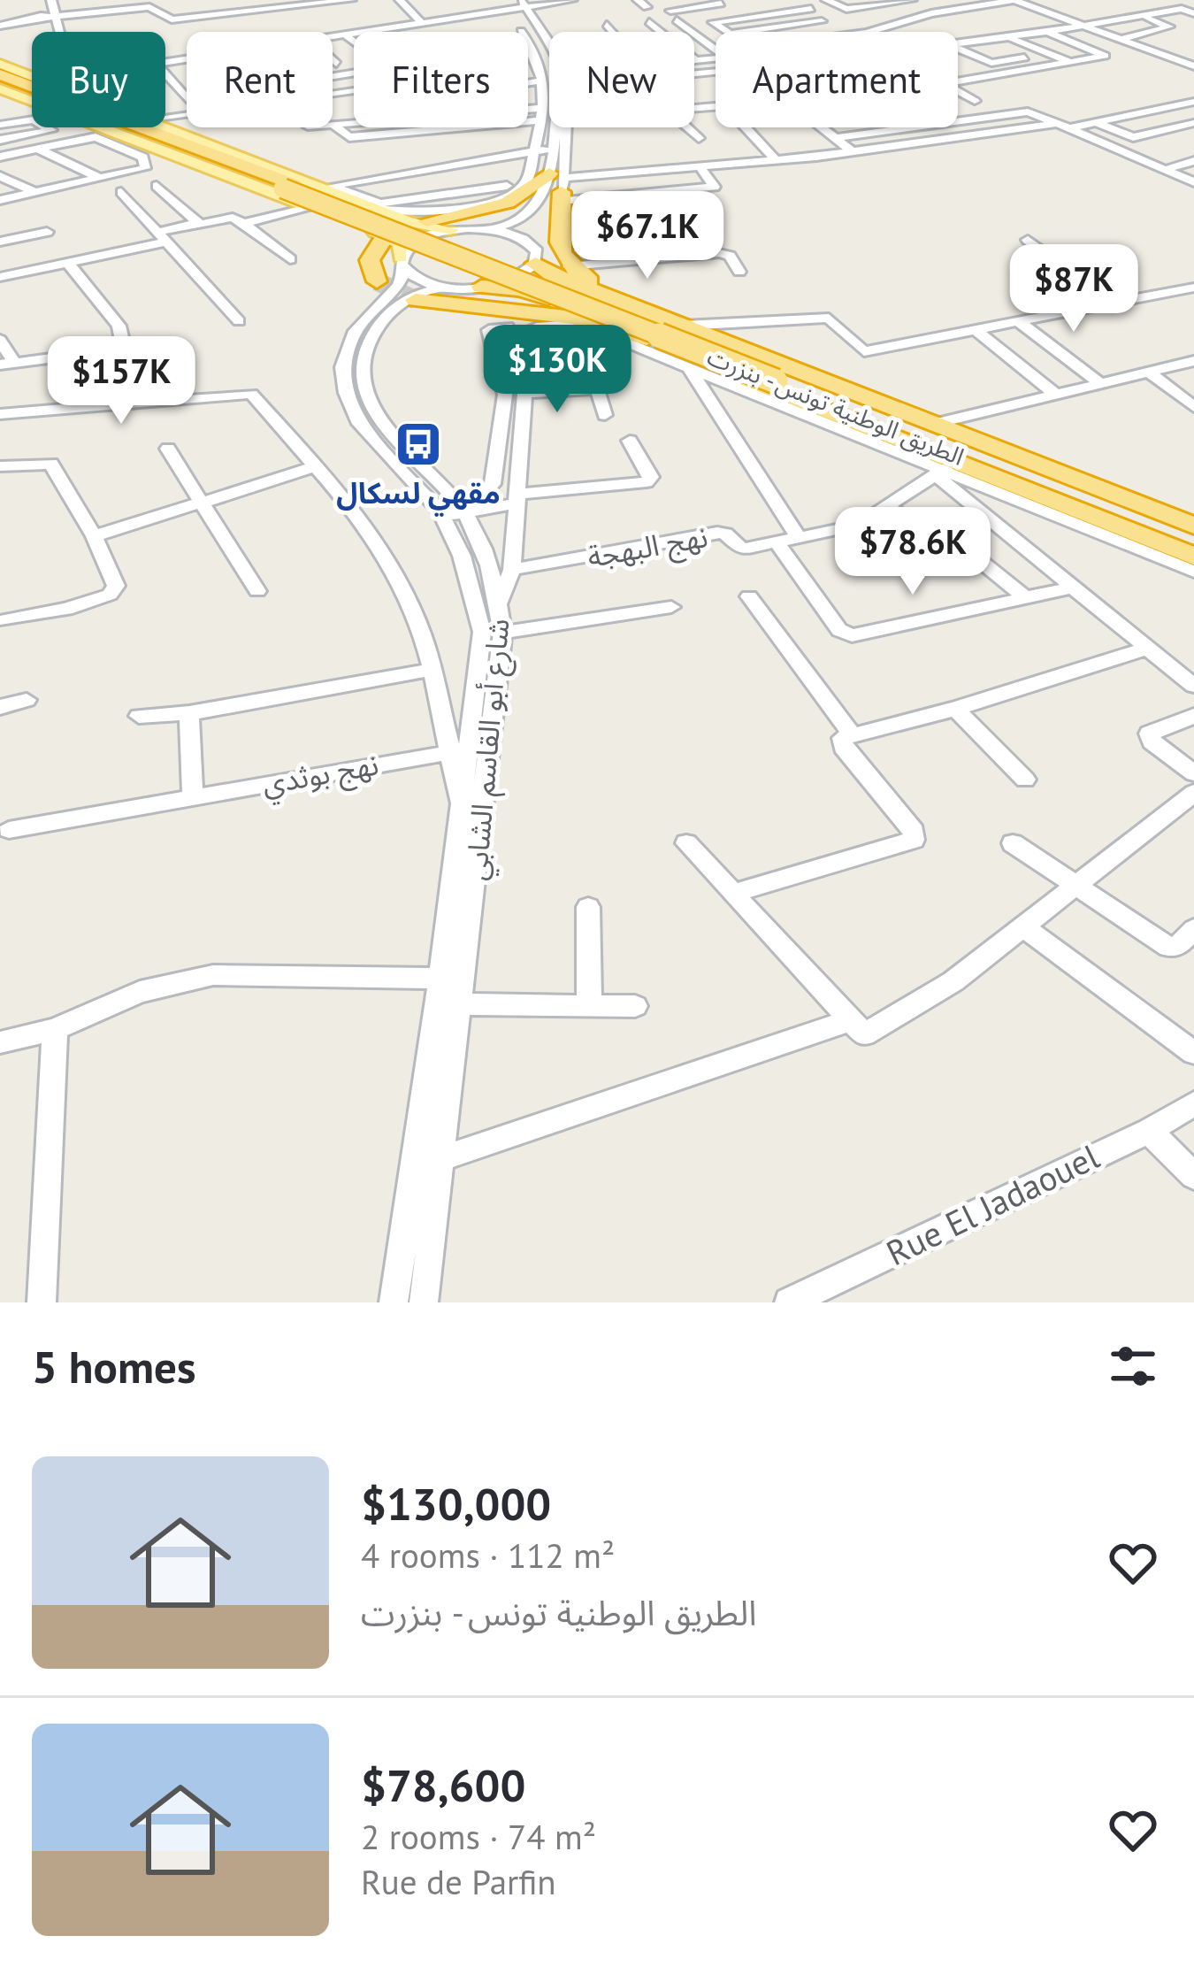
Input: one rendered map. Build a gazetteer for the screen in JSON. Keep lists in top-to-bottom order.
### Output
{
  "streets": {
    "highway": ["الطريق الوطنية تونس - بنزرت"],
    "street": [
      "نهج البهجة",
      "شارع أبو القاسم الشابي",
      "نهج بوثدي",
      "Rue El Jadaouel"
    ]
  },
  "crossings": [
    ["شارع أبو القاسم الشابي", "نهج بوثدي"]
  ],
  "places": {
    "bus stop": ["مقهي لسكال"]
  },
  "page": {
    "chip": [
      "Buy",
      "Rent",
      "Filters",
      "New",
      "Apartment"
    ],
    "price": [
      "$67.1K",
      "$87K",
      "$130K",
      "$157K",
      "$78.6K"
    ],
    "heading": "5 homes",
    "list": [
      {
        "name": "$130,000",
        "note": "4 rooms · 112 m² · الطريق الوطنية تونس - بنزرت"
      },
      {
        "name": "$78,600",
        "note": "2 rooms · 74 m² · Rue de Parfin"
      }
    ]
  }
}
